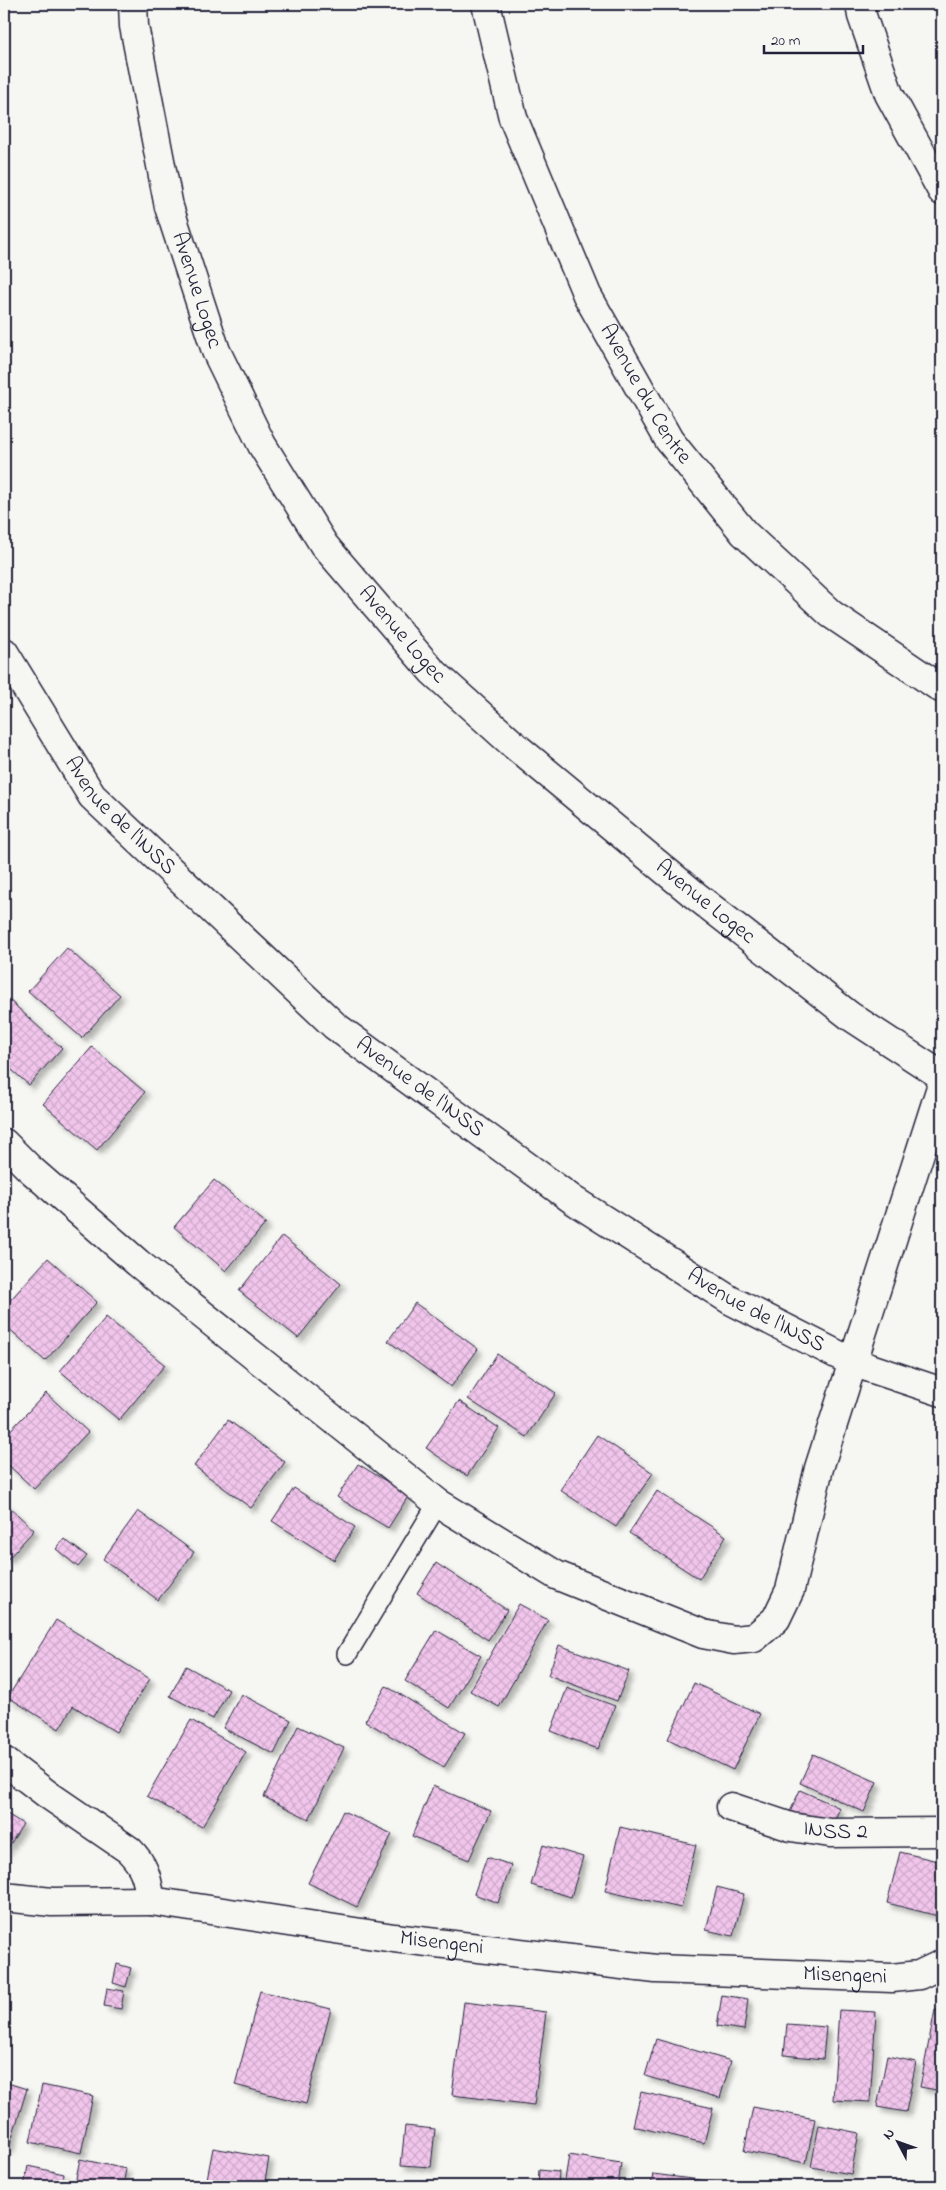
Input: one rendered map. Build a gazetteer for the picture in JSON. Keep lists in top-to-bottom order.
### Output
{
  "streets": {
    "street": [
      "Avenue Logec",
      "Avenue du Centre",
      "Avenue de l'INSS",
      "INSS 2",
      "Misengeni"
    ]
  },
  "scale_bar": "20 m",
  "north": "top left"
}
